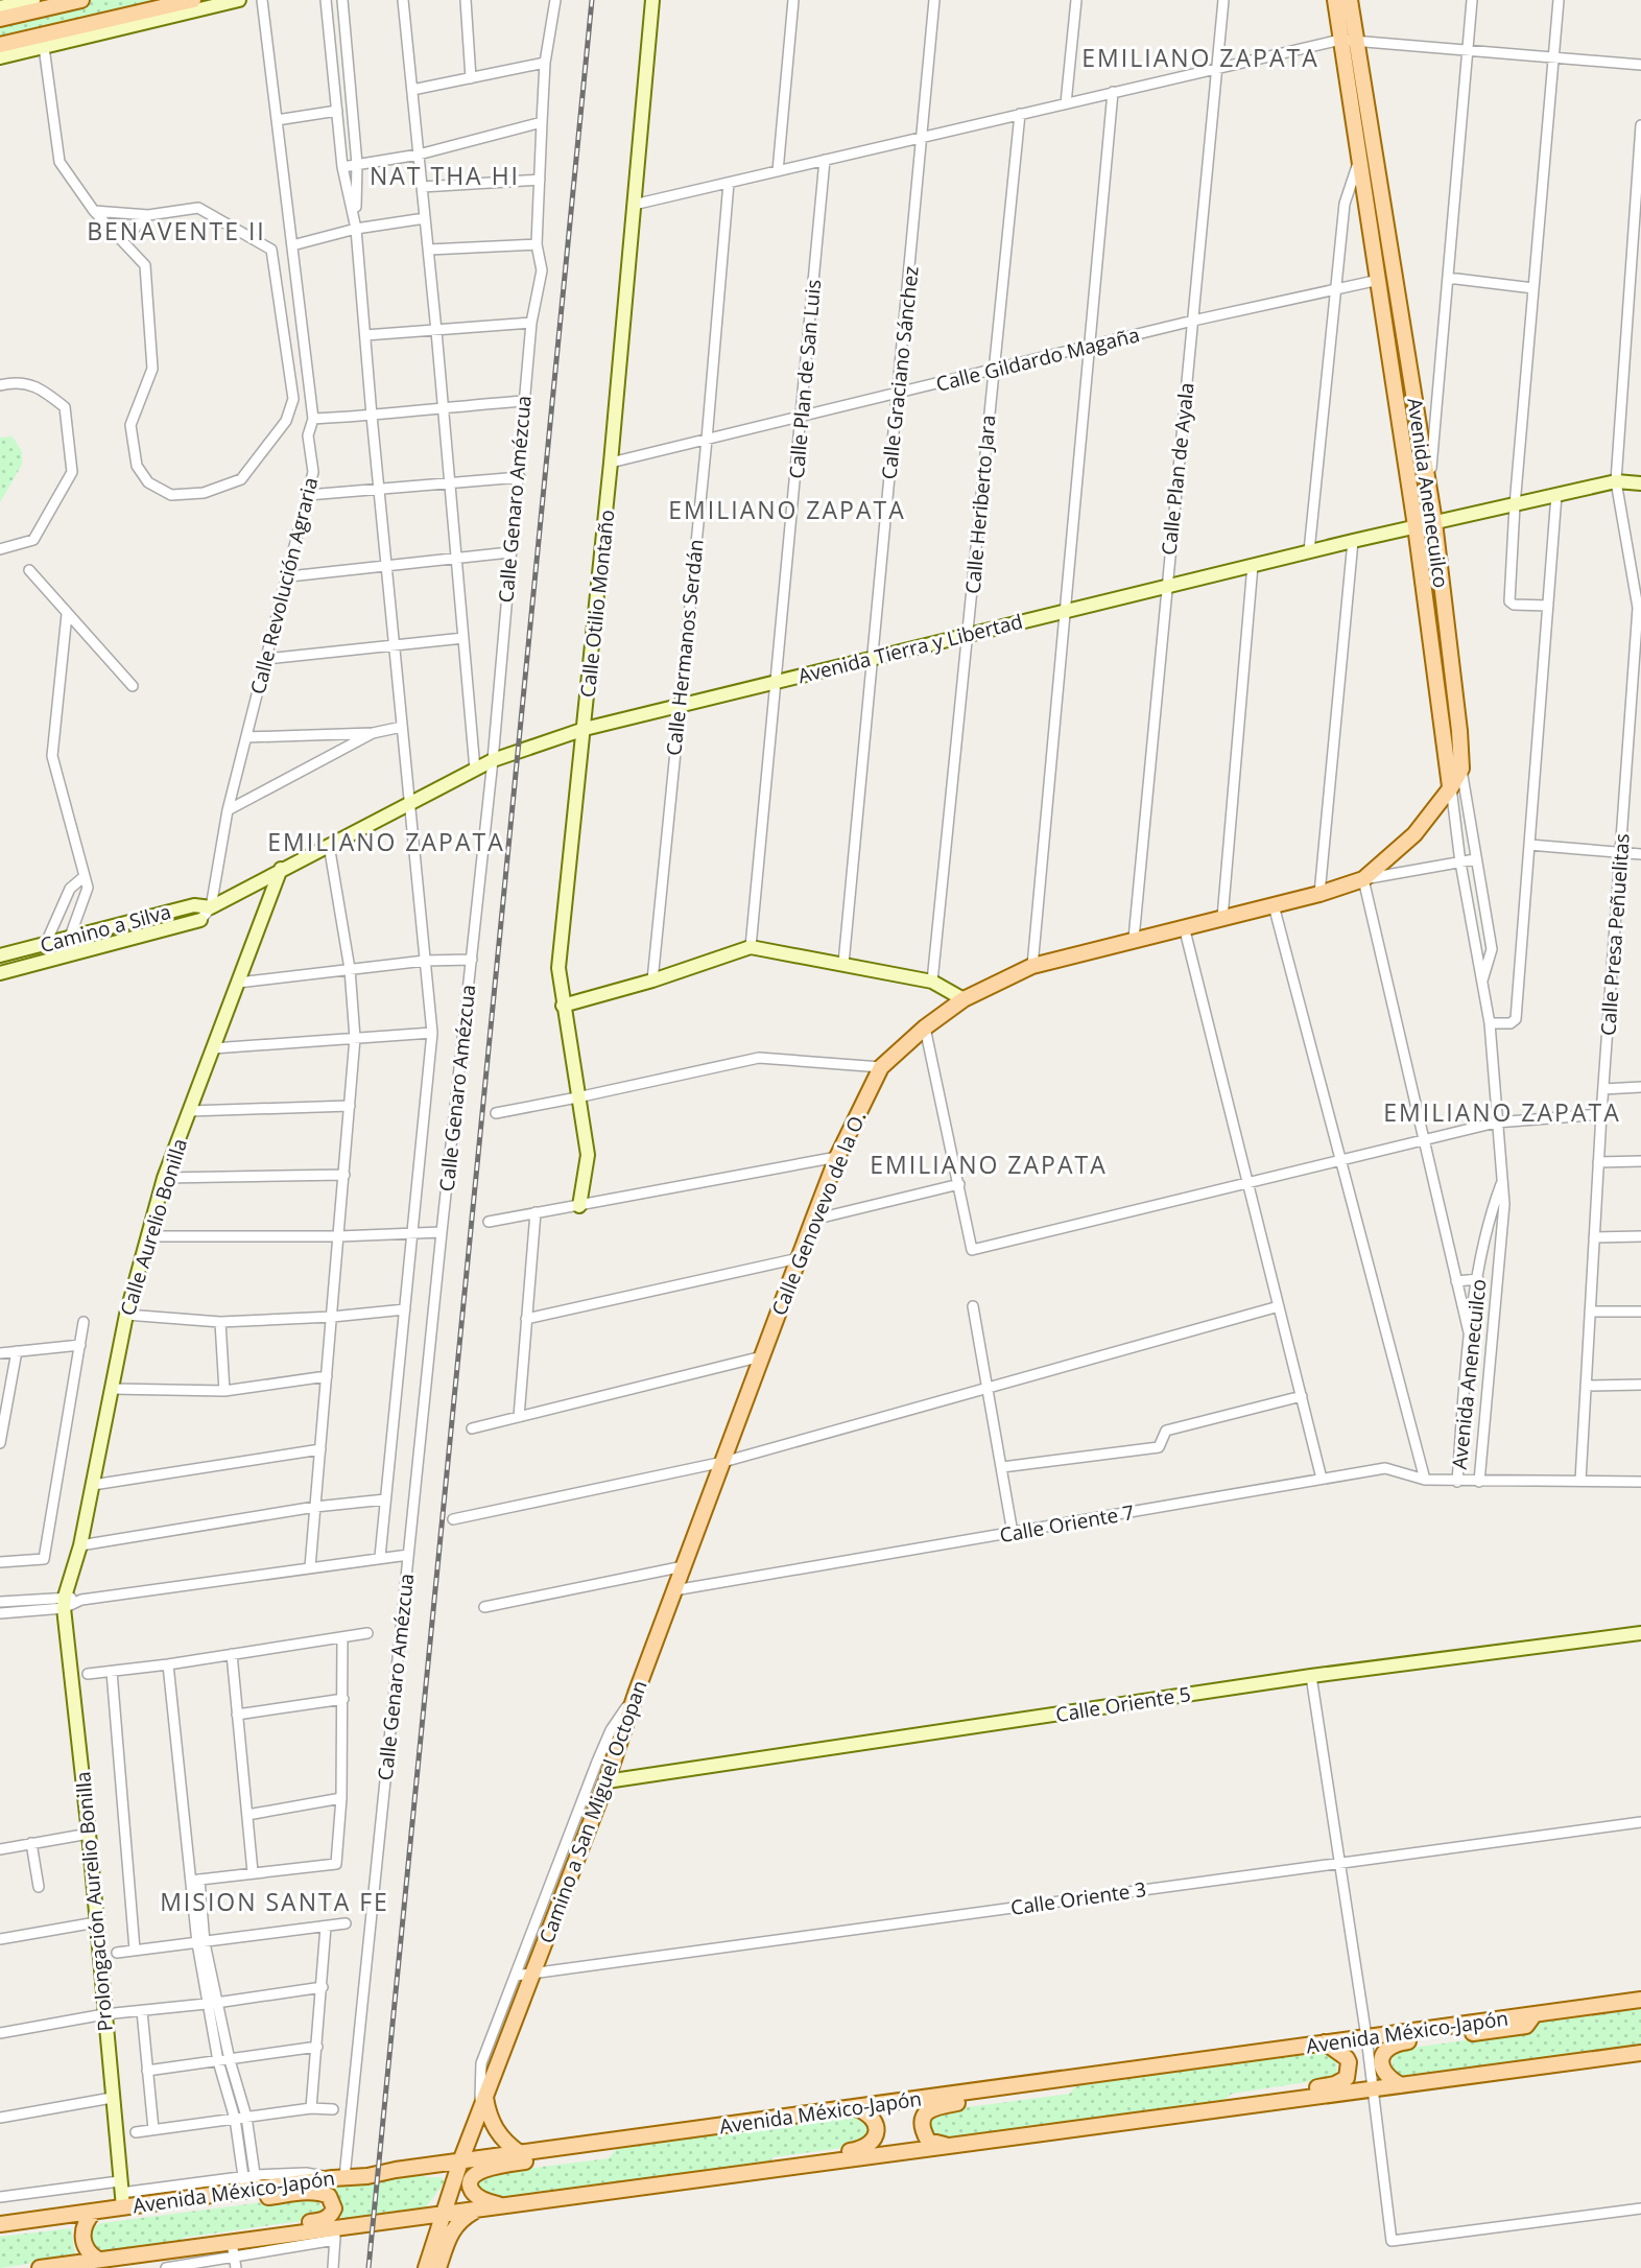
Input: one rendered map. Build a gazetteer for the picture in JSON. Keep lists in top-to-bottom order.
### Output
{
  "streets": {
    "main road": [
      "Avenida Anenecuilco",
      "Calle Genovevo de la O.",
      "Camino a San Miguel Octopan",
      "Avenida México-Japón"
    ],
    "street": [
      "Calle Gildardo Magaña",
      "Calle Graciano Sánchez",
      "Calle Plan de San Luis",
      "Calle Plan de Ayala",
      "Calle Genaro Amézcua",
      "Calle Heriberto Jara",
      "Calle Revolución Agraria",
      "Calle Otilio Montaño",
      "Calle Hermanos Serdán",
      "Avenida Tierra y Libertad",
      "Camino a Silva",
      "Calle Presa Peñuelitas",
      "Calle Aurelio Bonilla",
      "Calle Oriente 7",
      "Calle Oriente 5",
      "Calle Oriente 3",
      "Prolongación Aurelio Bonilla"
    ]
  },
  "crossings": [
    ["Calle Gildardo Magaña", "Calle Graciano Sánchez"],
    ["Calle Gildardo Magaña", "Calle Plan de San Luis"],
    ["Calle Gildardo Magaña", "Calle Plan de Ayala"],
    ["Calle Gildardo Magaña", "Avenida Anenecuilco"],
    ["Calle Gildardo Magaña", "Calle Heriberto Jara"],
    ["Calle Gildardo Magaña", "Calle Otilio Montaño"],
    ["Calle Gildardo Magaña", "Calle Hermanos Serdán"],
    ["Calle Graciano Sánchez", "Avenida Tierra y Libertad"],
    ["Calle Plan de San Luis", "Avenida Tierra y Libertad"],
    ["Calle Plan de Ayala", "Avenida Tierra y Libertad"],
    ["Calle Plan de Ayala", "Calle Genovevo de la O."],
    ["Avenida Anenecuilco", "Avenida Tierra y Libertad"],
    ["Avenida Anenecuilco", "Calle Genovevo de la O."],
    ["Avenida Anenecuilco", "Calle Oriente 7"],
    ["Calle Genaro Amézcua", "Avenida Tierra y Libertad"],
    ["Calle Genaro Amézcua", "Avenida México-Japón"],
    ["Calle Heriberto Jara", "Avenida Tierra y Libertad"],
    ["Calle Revolución Agraria", "Avenida Tierra y Libertad"],
    ["Calle Revolución Agraria", "Camino a Silva"],
    ["Calle Otilio Montaño", "Avenida Tierra y Libertad"],
    ["Calle Hermanos Serdán", "Avenida Tierra y Libertad"],
    ["Avenida Tierra y Libertad", "Camino a Silva"],
    ["Avenida Tierra y Libertad", "Calle Presa Peñuelitas"],
    ["Avenida Tierra y Libertad", "Calle Aurelio Bonilla"],
    ["Calle Presa Peñuelitas", "Calle Oriente 7"],
    ["Calle Genovevo de la O.", "Camino a San Miguel Octopan"],
    ["Calle Aurelio Bonilla", "Prolongación Aurelio Bonilla"],
    ["Calle Oriente 7", "Camino a San Miguel Octopan"],
    ["Calle Oriente 5", "Camino a San Miguel Octopan"],
    ["Camino a San Miguel Octopan", "Calle Oriente 3"],
    ["Camino a San Miguel Octopan", "Avenida México-Japón"],
    ["Prolongación Aurelio Bonilla", "Avenida México-Japón"]
  ],
  "districts": [
    "EMILIANO ZAPATA",
    "NAT THA HI",
    "BENAVENTE II",
    "EMILIANO ZAPATA",
    "EMILIANO ZAPATA",
    "EMILIANO ZAPATA",
    "EMILIANO ZAPATA",
    "MISION SANTA FE"
  ]
}
